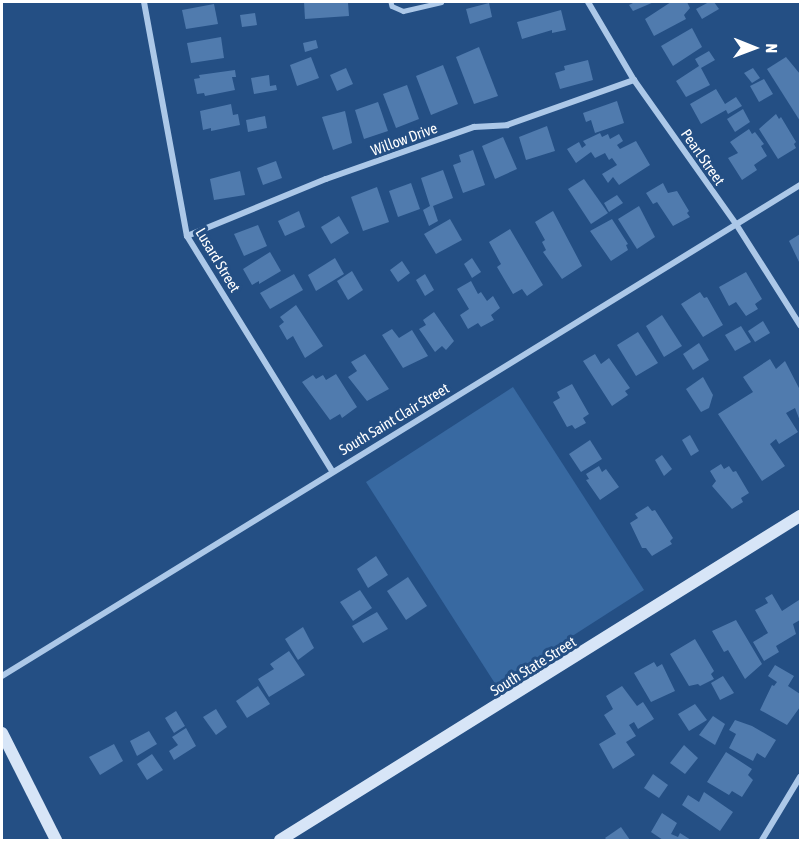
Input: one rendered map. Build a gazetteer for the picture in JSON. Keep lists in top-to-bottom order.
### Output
{
  "streets": {
    "main road": ["South State Street"],
    "street": [
      "Willow Drive",
      "Pearl Street",
      "Lusard Street",
      "South Saint Clair Street"
    ]
  },
  "crossings": [
    ["Willow Drive", "Pearl Street"],
    ["Willow Drive", "Lusard Street"],
    ["Pearl Street", "South Saint Clair Street"],
    ["Lusard Street", "South Saint Clair Street"]
  ],
  "north": "right"
}
